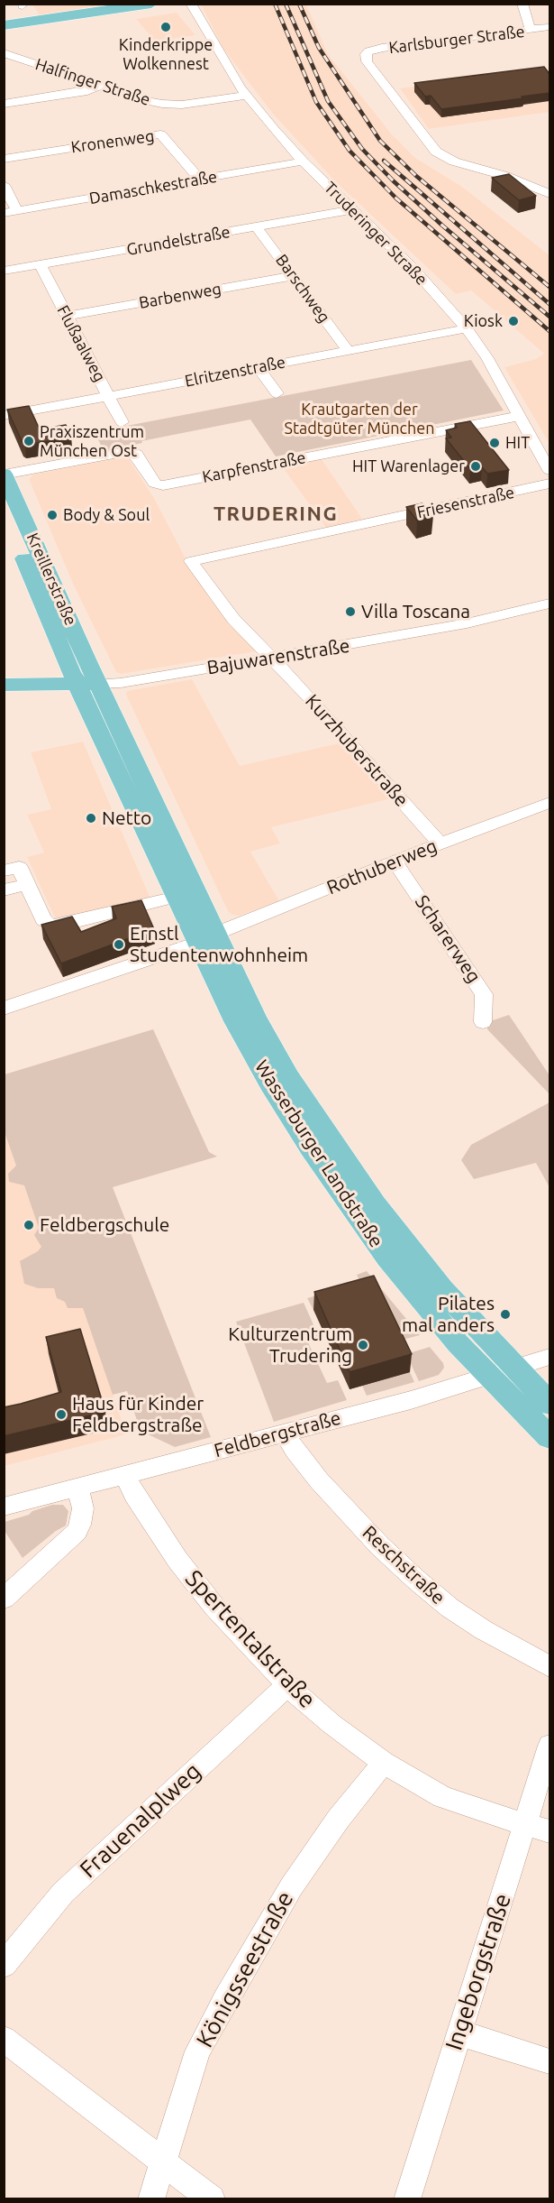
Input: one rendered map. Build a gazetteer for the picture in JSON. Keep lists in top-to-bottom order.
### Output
{
  "streets": {
    "main road": ["Kreillerstraße", "Bajuwarenstraße", "Wasserburger Landstraße"],
    "street": [
      "Karlsburger Straße",
      "Halfinger Straße",
      "Kronenweg",
      "Damaschkestraße",
      "Truderinger Straße",
      "Grundelstraße",
      "Barschweg",
      "Barbenweg",
      "Flußaalweg",
      "Elritzenstraße",
      "Karpfenstraße",
      "Friesenstraße",
      "Kurzhuberstraße",
      "Rothuberweg",
      "Scharerweg",
      "Feldbergstraße",
      "Reschstraße",
      "Spertentalstraße",
      "Frauenalplweg",
      "Königsseestraße",
      "Ingeborgstraße"
    ]
  },
  "crossings": [
    ["Halfinger Straße", "Truderinger Straße"],
    ["Kronenweg", "Damaschkestraße"],
    ["Damaschkestraße", "Truderinger Straße"],
    ["Truderinger Straße", "Grundelstraße"],
    ["Truderinger Straße", "Elritzenstraße"],
    ["Truderinger Straße", "Karpfenstraße"],
    ["Grundelstraße", "Barschweg"],
    ["Grundelstraße", "Flußaalweg"],
    ["Barschweg", "Barbenweg"],
    ["Barschweg", "Elritzenstraße"],
    ["Barbenweg", "Flußaalweg"],
    ["Flußaalweg", "Elritzenstraße"],
    ["Karpfenstraße", "Kreillerstraße"],
    ["Friesenstraße", "Kurzhuberstraße"],
    ["Kreillerstraße", "Bajuwarenstraße"],
    ["Kreillerstraße", "Wasserburger Landstraße"],
    ["Bajuwarenstraße", "Kurzhuberstraße"],
    ["Bajuwarenstraße", "Wasserburger Landstraße"],
    ["Kurzhuberstraße", "Rothuberweg"],
    ["Rothuberweg", "Scharerweg"],
    ["Rothuberweg", "Wasserburger Landstraße"],
    ["Wasserburger Landstraße", "Feldbergstraße"],
    ["Feldbergstraße", "Reschstraße"],
    ["Feldbergstraße", "Spertentalstraße"],
    ["Spertentalstraße", "Frauenalplweg"],
    ["Spertentalstraße", "Königsseestraße"],
    ["Spertentalstraße", "Ingeborgstraße"]
  ],
  "districts": ["TRUDERING"],
  "parks": ["Krautgarten der Stadtgüter München"],
  "places": [
    "Kinderkrippe Wolkennest",
    "Kiosk",
    "Praxiszentrum München Ost",
    "HIT",
    "HIT Warenlager",
    "Body & Soul",
    "Villa Toscana",
    "Netto",
    "Ernstl Studentenwohnheim",
    "Feldbergschule",
    "Pilates mal anders",
    "Kulturzentrum Trudering",
    "Haus für Kinder Feldbergstraße"
  ]
}
